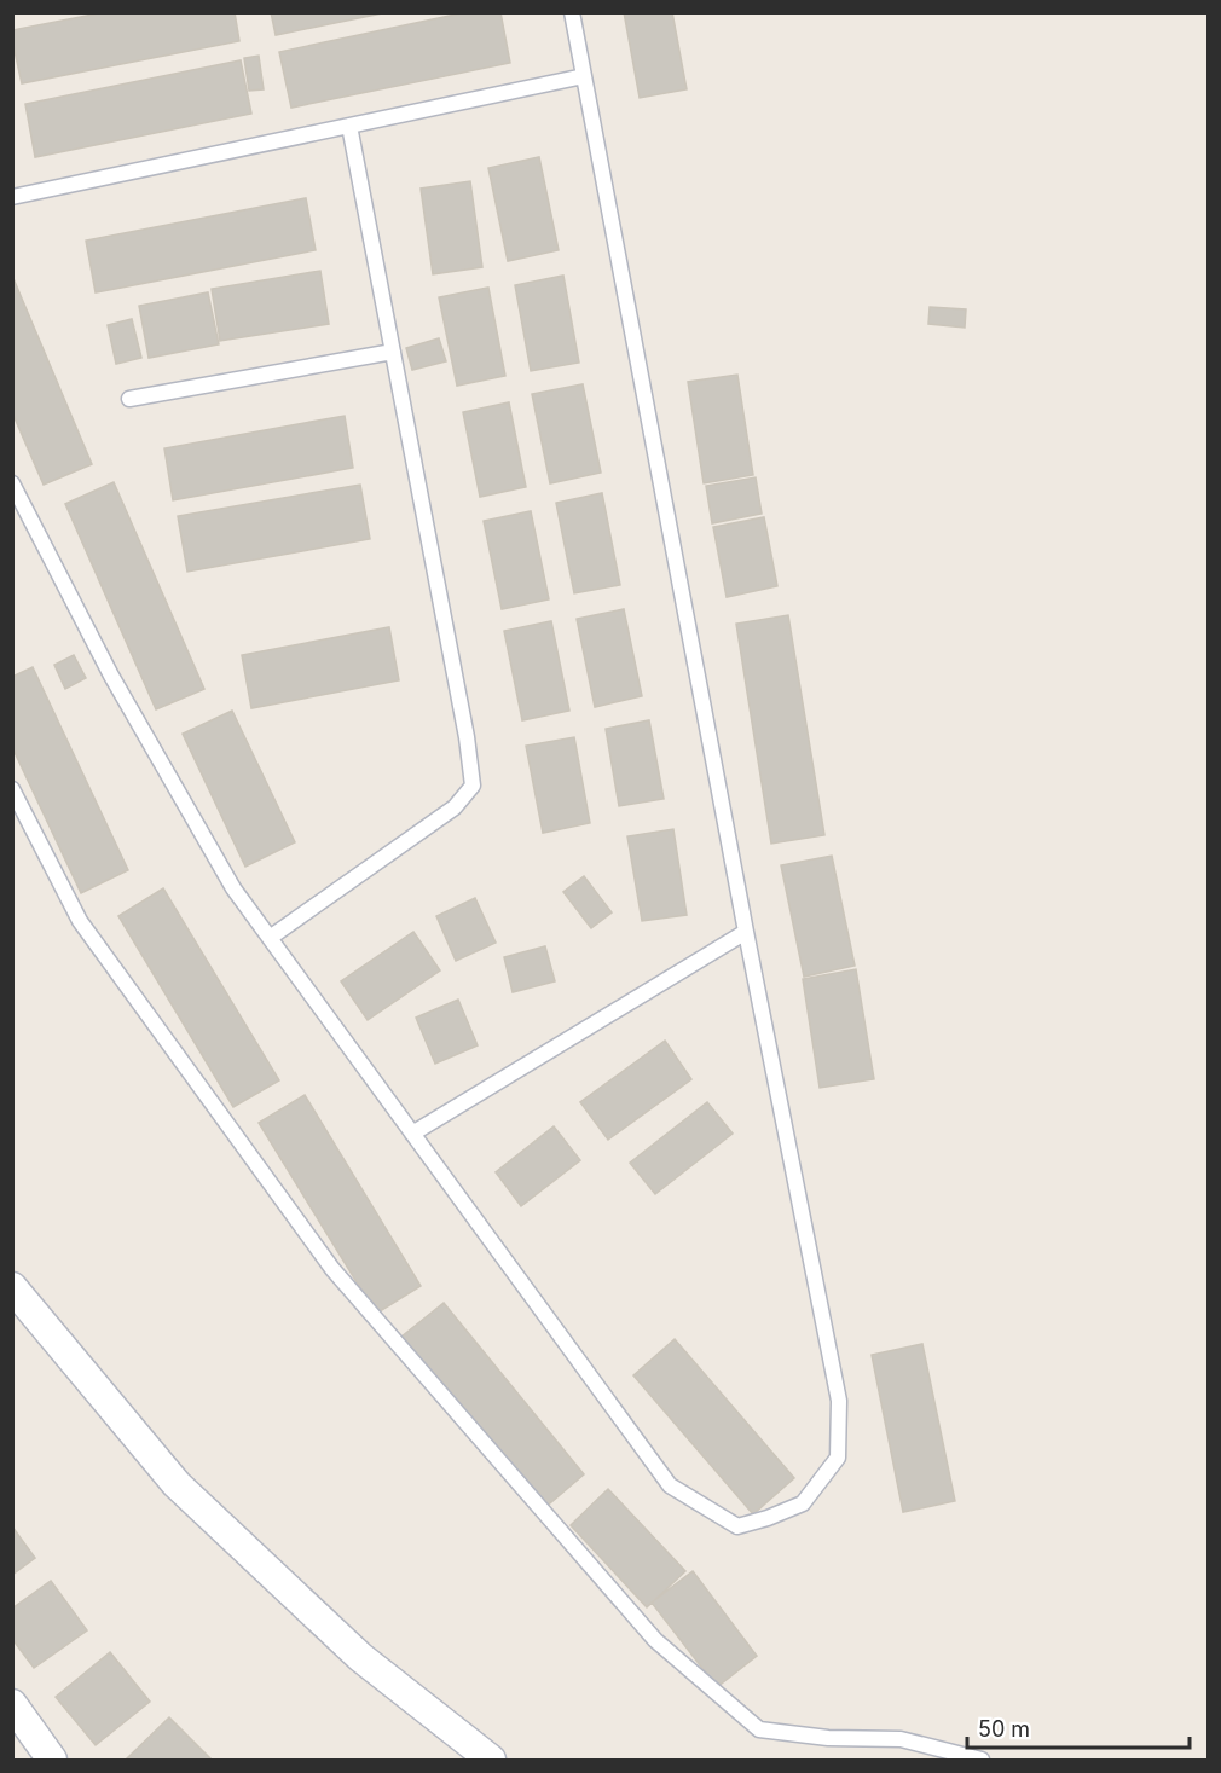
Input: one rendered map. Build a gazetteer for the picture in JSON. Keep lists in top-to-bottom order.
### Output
{
  "scale_bar": "50 m"
}
